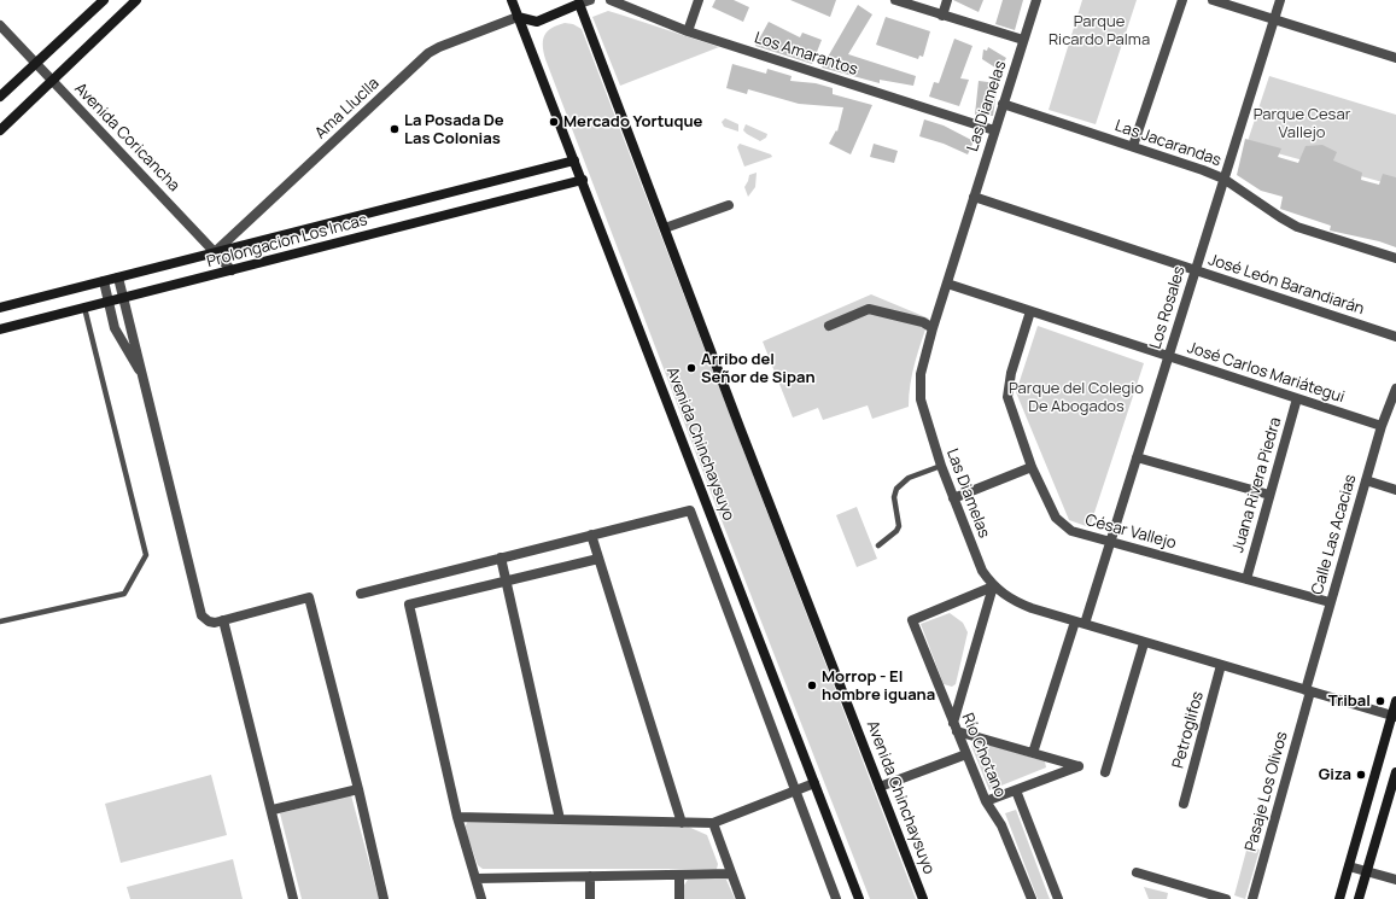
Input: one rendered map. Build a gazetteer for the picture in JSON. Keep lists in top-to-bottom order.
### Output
{
  "streets": {
    "street": [
      "Los Amarantos",
      "Las Diamelas",
      "Ama Lluclla",
      "Avenida Coricancha",
      "Las Jacarandas",
      "Prolongacion Los Incas",
      "José León Barandiarán",
      "Los Rosales",
      "José Carlos Mariátegui",
      "Avenida Chinchaysuyo",
      "Juana Rivera Piedra",
      "César Vallejo",
      "Calle Las Acacias",
      "Petroglifos",
      "Río Chotano",
      "Pasaje Los Olivos"
    ]
  },
  "crossings": [
    ["Los Amarantos", "Las Diamelas"],
    ["Las Diamelas", "Las Jacarandas"],
    ["Las Diamelas", "José León Barandiarán"],
    ["Las Diamelas", "Los Rosales"],
    ["Las Diamelas", "José Carlos Mariátegui"],
    ["Las Diamelas", "Calle Las Acacias"],
    ["Las Diamelas", "Petroglifos"],
    ["Las Diamelas", "Río Chotano"],
    ["Las Diamelas", "Pasaje Los Olivos"],
    ["Ama Lluclla", "Avenida Coricancha"],
    ["Ama Lluclla", "Prolongacion Los Incas"],
    ["Ama Lluclla", "Avenida Chinchaysuyo"],
    ["Avenida Coricancha", "Prolongacion Los Incas"],
    ["Las Jacarandas", "Los Rosales"],
    ["Prolongacion Los Incas", "Avenida Chinchaysuyo"],
    ["José León Barandiarán", "Los Rosales"],
    ["Los Rosales", "José Carlos Mariátegui"],
    ["Los Rosales", "César Vallejo"],
    ["José Carlos Mariátegui", "Juana Rivera Piedra"],
    ["José Carlos Mariátegui", "César Vallejo"],
    ["José Carlos Mariátegui", "Calle Las Acacias"],
    ["Juana Rivera Piedra", "César Vallejo"],
    ["César Vallejo", "Calle Las Acacias"],
    ["Calle Las Acacias", "Pasaje Los Olivos"]
  ],
  "parks": ["Parque Ricardo Palma", "Parque Cesar Vallejo", "Parque del Colegio De Abogados"],
  "places": [
    "Mercado Yortuque",
    "La Posada De Las Colonias",
    "Arribo del Señor de Sipan",
    "Morrop - El hombre iguana",
    "Tribal",
    "Giza"
  ]
}
